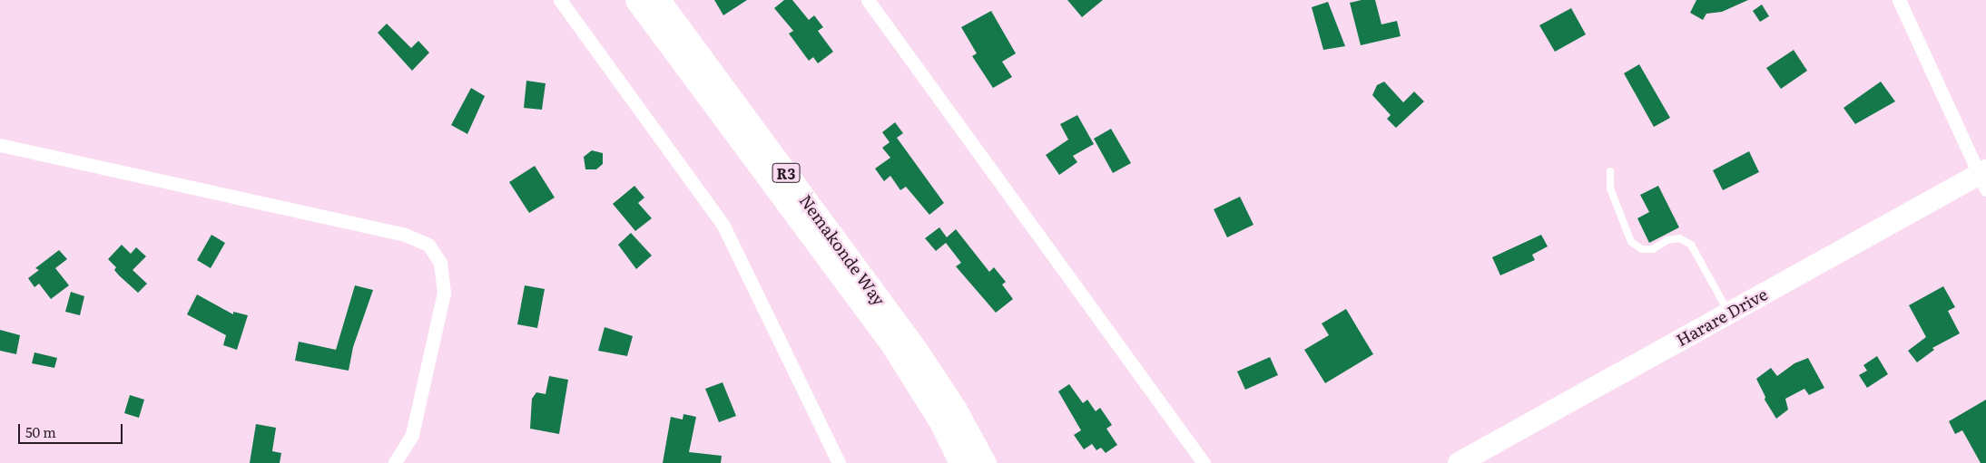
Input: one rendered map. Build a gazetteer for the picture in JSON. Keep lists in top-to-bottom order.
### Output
{
  "streets": {
    "highway": ["R3", "Nemakonde Way"],
    "main road": ["Harare Drive"]
  },
  "scale_bar": "50 m"
}
